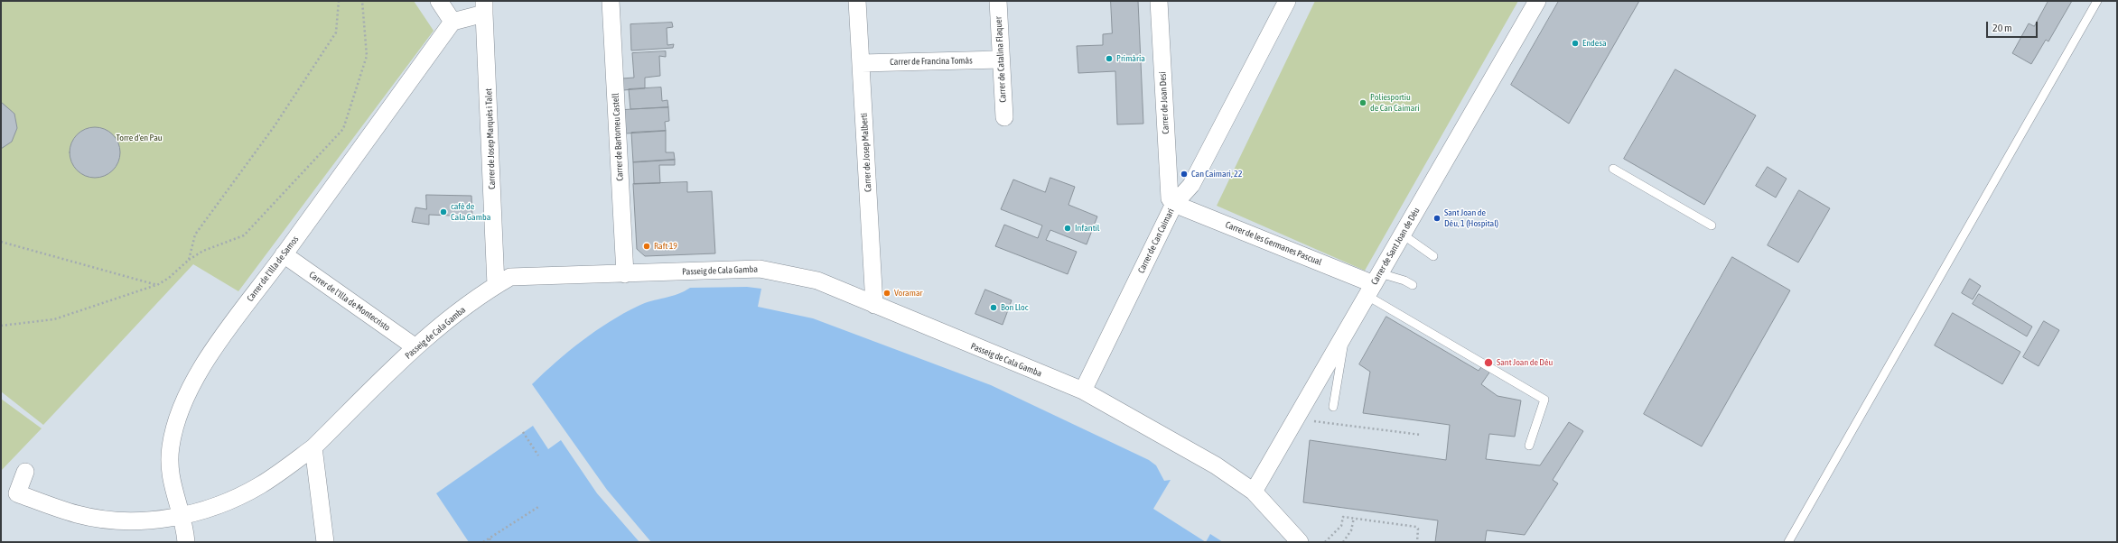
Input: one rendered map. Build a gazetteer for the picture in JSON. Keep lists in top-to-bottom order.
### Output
{
  "streets": {
    "street": [
      "Carrer de Catalina Flaquer",
      "Carrer de Francina Tomàs",
      "Carrer de Joan Desí",
      "Carrer de Bartomeu Castell",
      "Carrer de Josep Marquès i Talet",
      "Carrer de Josep Malberti",
      "Carrer de Can Caimari",
      "Carrer de les Germanes Pascual",
      "Carrer de Sant Joan de Déu",
      "Carrer de l'Illa de Samos",
      "Passeig de Cala Gamba",
      "Carrer de l'Illa de Montecristo"
    ]
  },
  "crossings": [
    ["Carrer de Catalina Flaquer", "Carrer de Francina Tomàs"],
    ["Carrer de Francina Tomàs", "Carrer de Josep Malberti"],
    ["Carrer de Joan Desí", "Carrer de Can Caimari"],
    ["Carrer de Joan Desí", "Carrer de les Germanes Pascual"],
    ["Carrer de Bartomeu Castell", "Passeig de Cala Gamba"],
    ["Carrer de Josep Marquès i Talet", "Passeig de Cala Gamba"],
    ["Carrer de Josep Malberti", "Passeig de Cala Gamba"],
    ["Carrer de Can Caimari", "Carrer de les Germanes Pascual"],
    ["Carrer de Can Caimari", "Passeig de Cala Gamba"],
    ["Carrer de les Germanes Pascual", "Carrer de Sant Joan de Déu"],
    ["Carrer de Sant Joan de Déu", "Passeig de Cala Gamba"],
    ["Carrer de l'Illa de Samos", "Passeig de Cala Gamba"],
    ["Carrer de l'Illa de Samos", "Carrer de l'Illa de Montecristo"],
    ["Passeig de Cala Gamba", "Carrer de l'Illa de Montecristo"]
  ],
  "parks": ["Torre d'en Pau"],
  "places": [
    "Endesa",
    "Primària",
    "Poliesportiu de Can Caimari",
    "Can Caimari, 22",
    "cafè de Cala Gamba",
    "Sant Joan de Déu, 1 (Hospital)",
    "Infantil",
    "Raft 19",
    "Voramar",
    "Bon Lloc",
    "Sant Joan de Déu"
  ],
  "scale_bar": "20 m"
}
